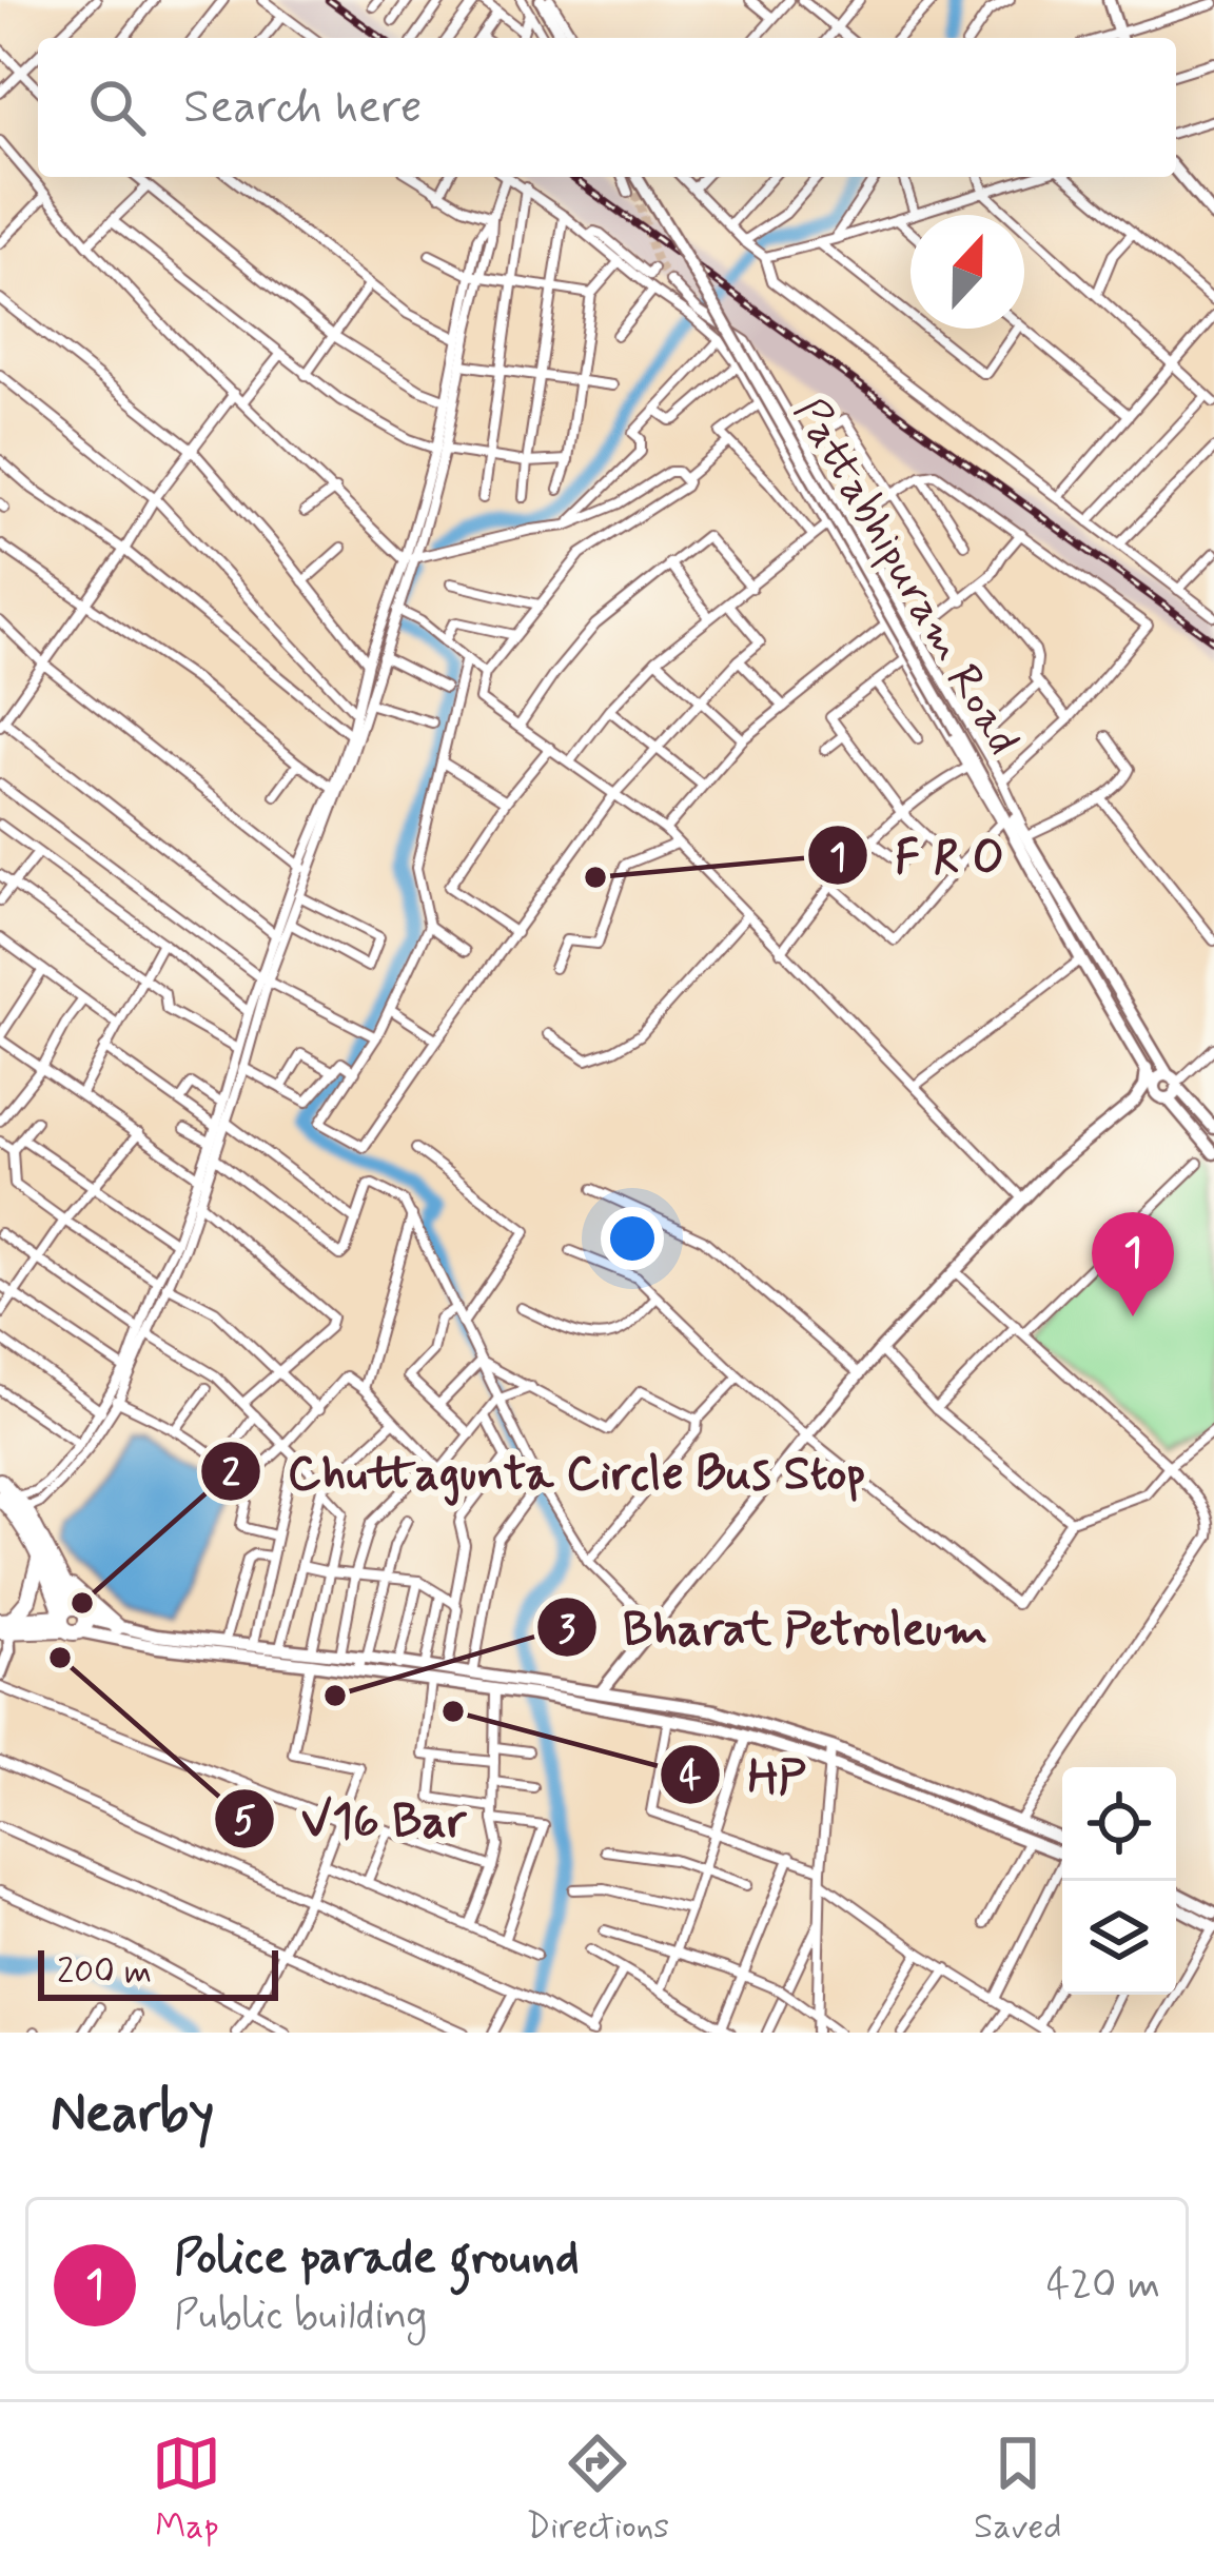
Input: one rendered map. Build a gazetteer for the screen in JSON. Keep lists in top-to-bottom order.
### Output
{
  "streets": {
    "street": ["Pattabhipuram Road"]
  },
  "places": [
    "F R O",
    "Chuttagunta Circle Bus Stop",
    "V16 Bar",
    "Bharat Petroleum",
    "HP"
  ],
  "scale_bar": "200 m",
  "north": "top",
  "page": {
    "search": "Search here",
    "pins": "1",
    "scale": "200 m",
    "heading": "Nearby",
    "list": [
      {
        "mark": "1",
        "name": "Police parade ground",
        "note": "Public building",
        "value": "420 m"
      }
    ],
    "nav": ["Map", "Directions", "Saved"]
  }
}
